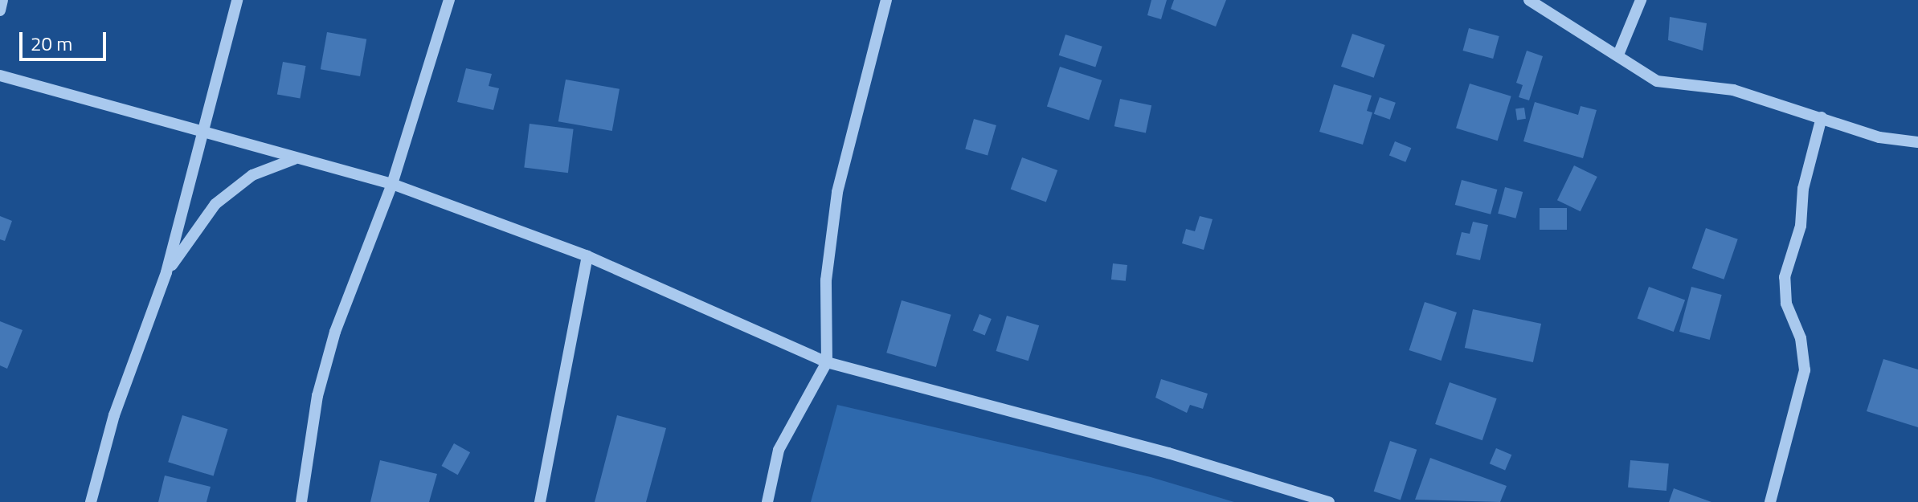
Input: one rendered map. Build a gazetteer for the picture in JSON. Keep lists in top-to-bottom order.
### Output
{
  "scale_bar": "20 m"
}
